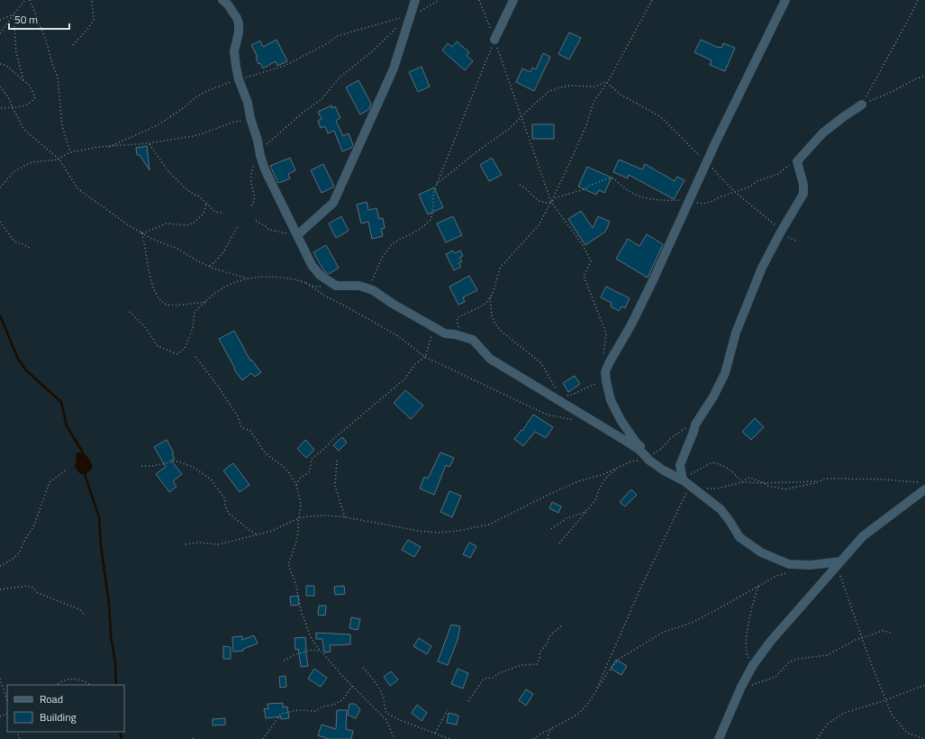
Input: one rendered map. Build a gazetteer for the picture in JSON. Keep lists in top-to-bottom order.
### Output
{
  "legend": ["Road", "Building"],
  "scale_bar": "50 m"
}
